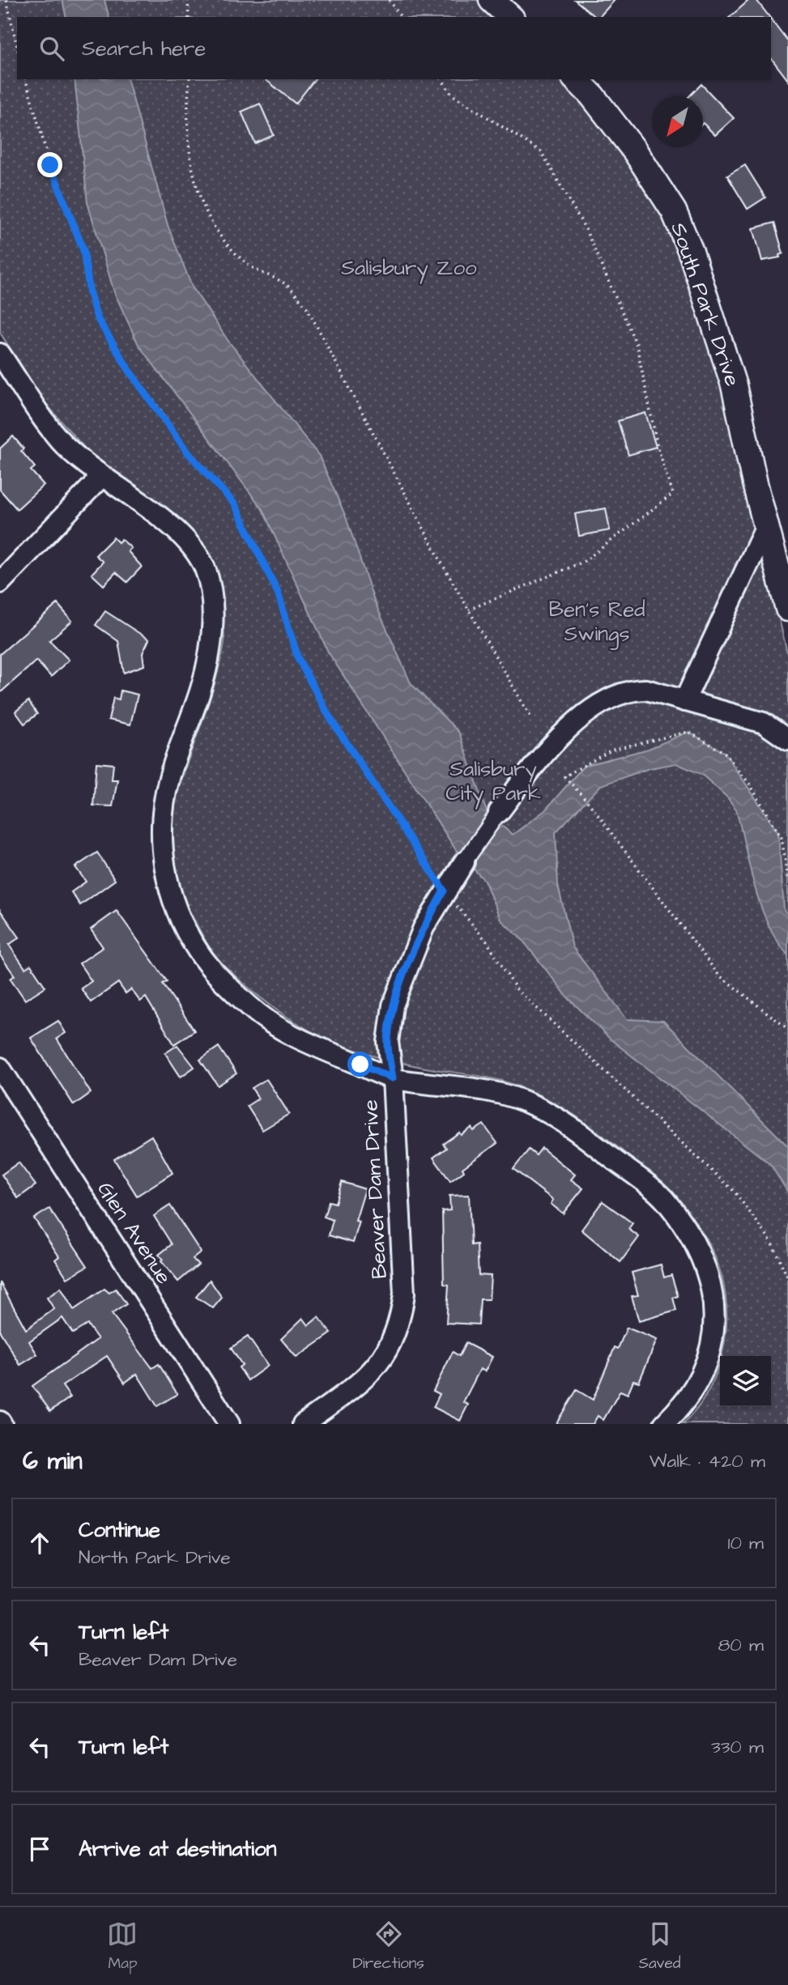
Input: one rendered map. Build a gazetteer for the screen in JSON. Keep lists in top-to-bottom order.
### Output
{
  "streets": {
    "street": ["South Park Drive", "Beaver Dam Drive", "Glen Avenue"]
  },
  "parks": ["Salisbury Zoo", "Ben's Red Swings", "Salisbury City Park"],
  "north": "bottom left",
  "page": {
    "search": "Search here",
    "heading": ["6 min", "Walk · 420 m"],
    "list": [
      ["Continue", "North Park Drive", "10 m"],
      ["Turn left", "Beaver Dam Drive", "80 m"],
      ["Turn left", "330 m"],
      "Arrive at destination"
    ],
    "nav": ["Map", "Directions", "Saved"]
  }
}
